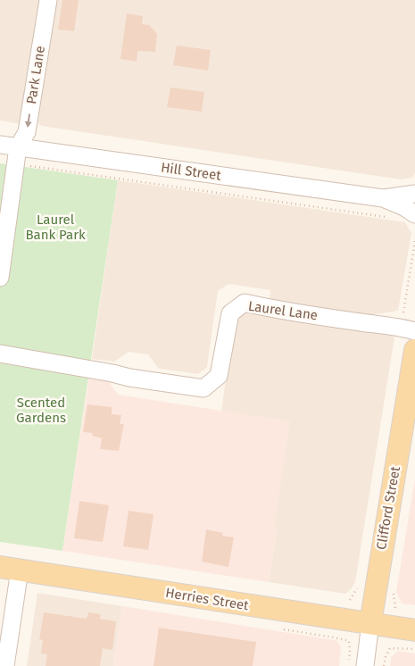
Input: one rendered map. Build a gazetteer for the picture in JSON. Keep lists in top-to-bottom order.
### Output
{
  "streets": {
    "main road": ["Clifford Street", "Herries Street"],
    "street": ["Park Lane", "Hill Street", "Laurel Lane"]
  },
  "crossings": [
    ["Park Lane", "Hill Street"],
    ["Clifford Street", "Herries Street"]
  ],
  "one_way": ["Park Lane"],
  "parks": ["Laurel Bank Park", "Scented Gardens"]
}
